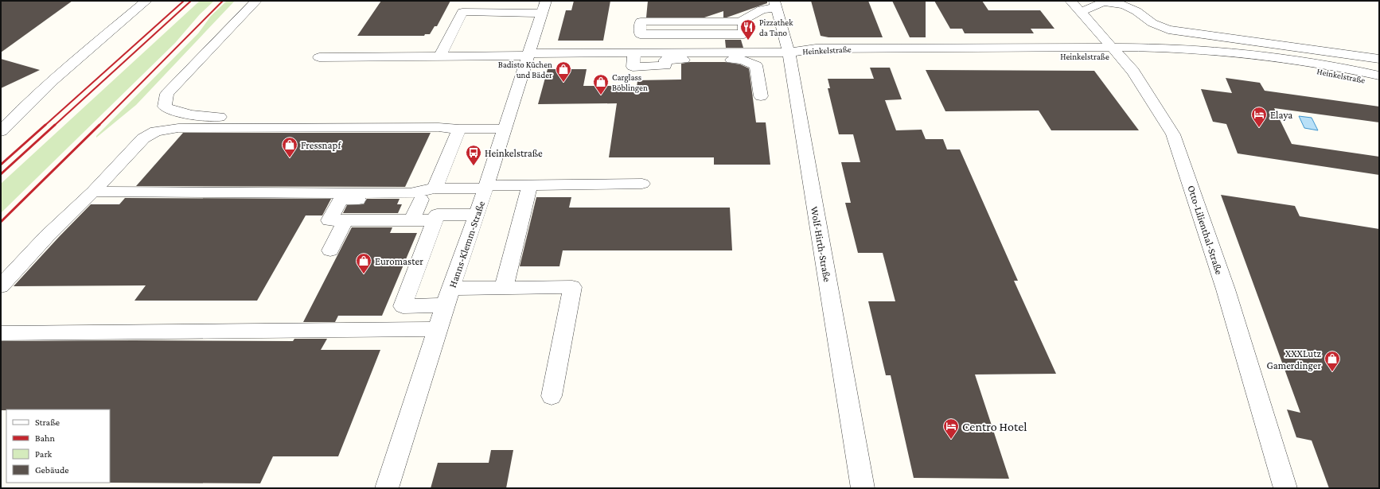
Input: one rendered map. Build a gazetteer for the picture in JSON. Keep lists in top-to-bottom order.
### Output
{
  "streets": {
    "street": [
      "Heinkelstraße",
      "Otto-Lilienthal-Straße",
      "Hanns-Klemm-Straße",
      "Wolf-Hirth-Straße"
    ]
  },
  "crossings": [
    ["Heinkelstraße", "Otto-Lilienthal-Straße"],
    ["Heinkelstraße", "Hanns-Klemm-Straße"],
    ["Heinkelstraße", "Wolf-Hirth-Straße"]
  ],
  "places": {
    "restaurant": ["Pizzathek da Tano"],
    "shop": [
      "Badisto Küchen und Bäder",
      "Carglass Böblingen",
      "Fressnapf",
      "Euromaster",
      "XXXLutz Gamerdinger"
    ],
    "hotel": ["Elaya", "Centro Hotel"],
    "bus stop": ["Heinkelstraße"]
  },
  "legend": [
    "Straße",
    "Bahn",
    "Park",
    "Gebäude"
  ]
}
